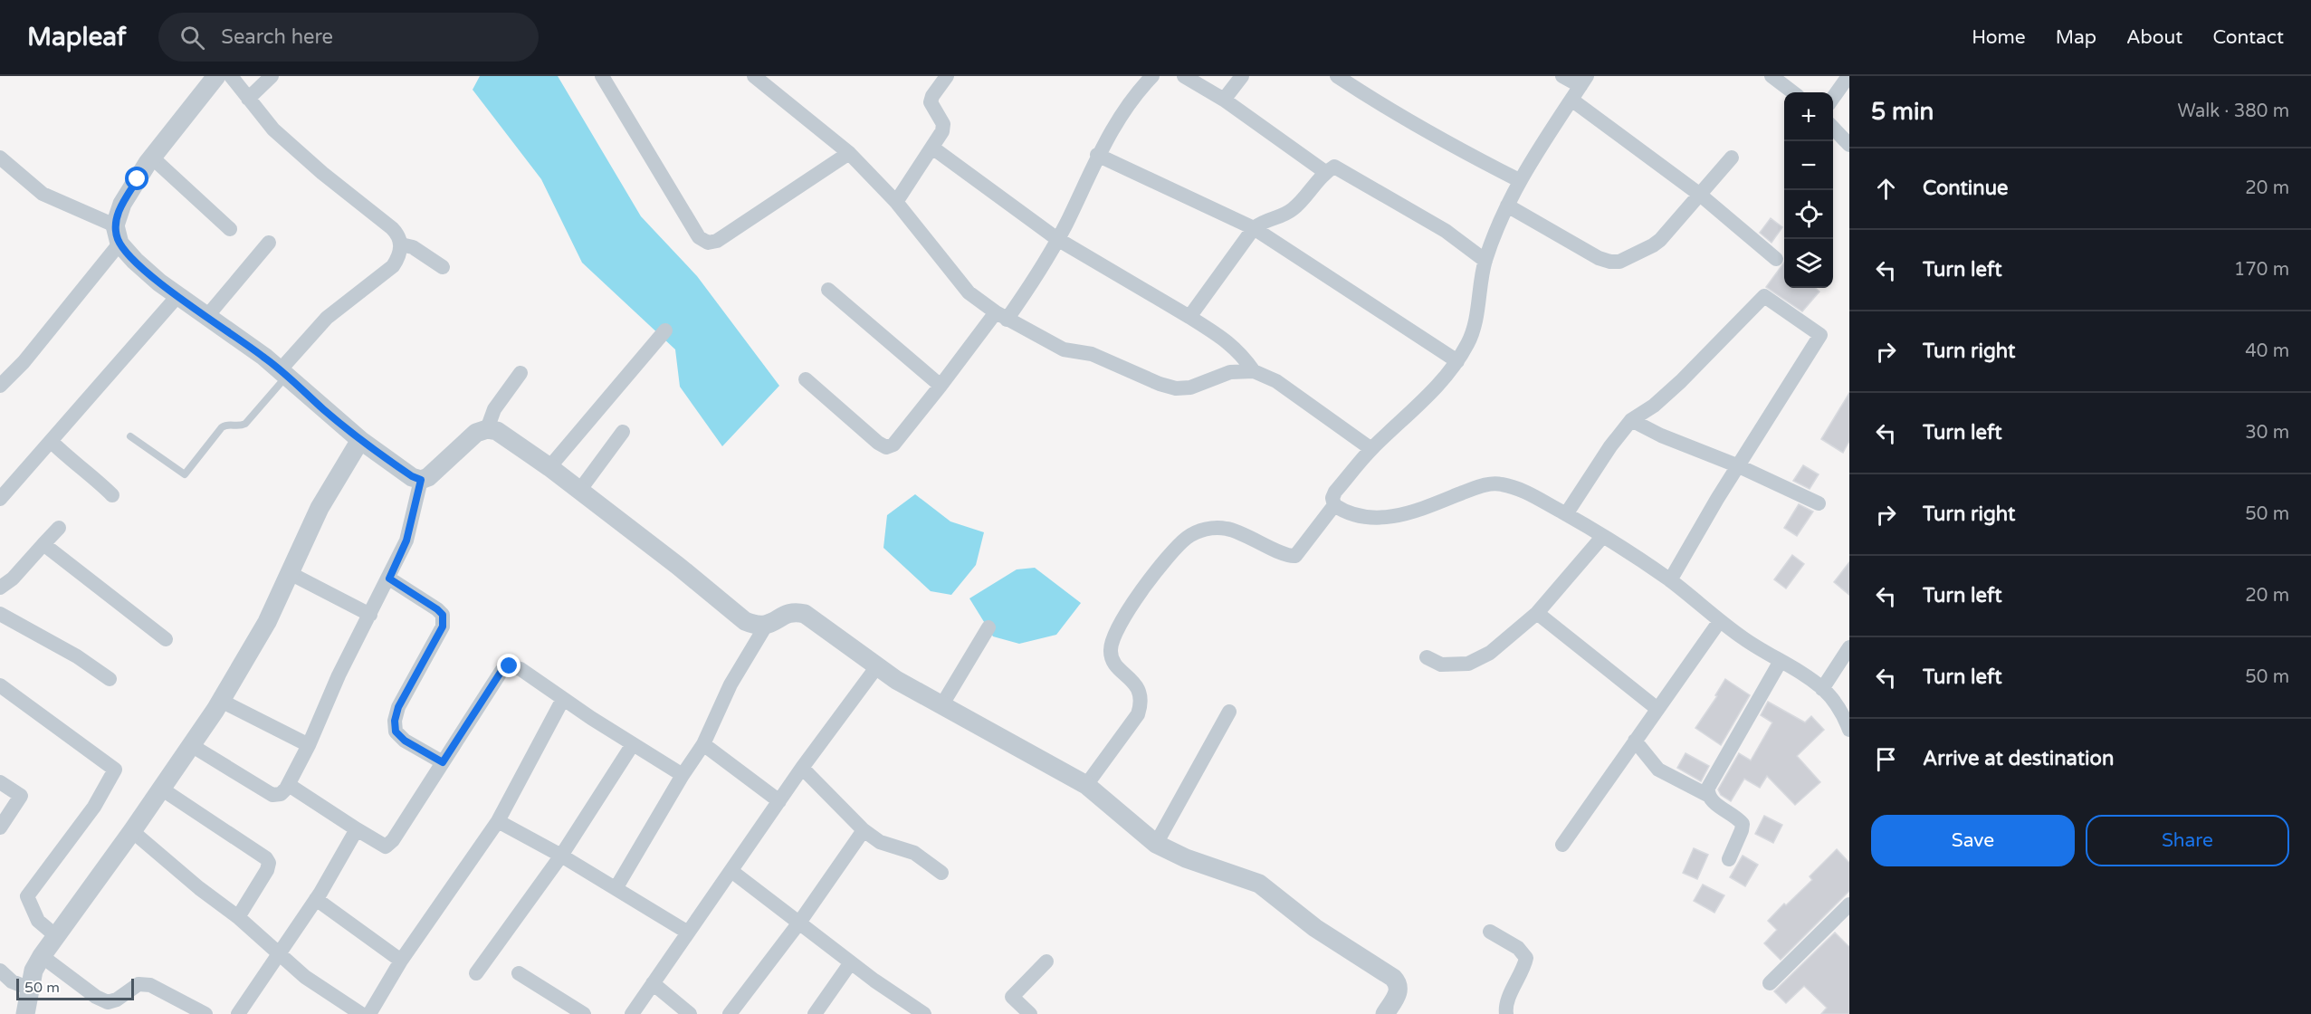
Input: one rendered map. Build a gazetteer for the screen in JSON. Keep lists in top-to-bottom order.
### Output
{
  "scale_bar": "50 m",
  "page": {
    "header": "Mapleaf",
    "search": "Search here",
    "nav": [
      "Home",
      "Map",
      "About",
      "Contact"
    ],
    "heading": ["5 min", "Walk · 380 m"],
    "map_buttons": ["+", "−"],
    "list": [
      ["Continue", "20 m"],
      ["Turn left", "170 m"],
      ["Turn right", "40 m"],
      ["Turn left", "30 m"],
      ["Turn right", "50 m"],
      ["Turn left", "20 m"],
      ["Turn left", "50 m"],
      "Arrive at destination"
    ],
    "buttons": ["Save", "Share"],
    "scale": "50 m"
  }
}
